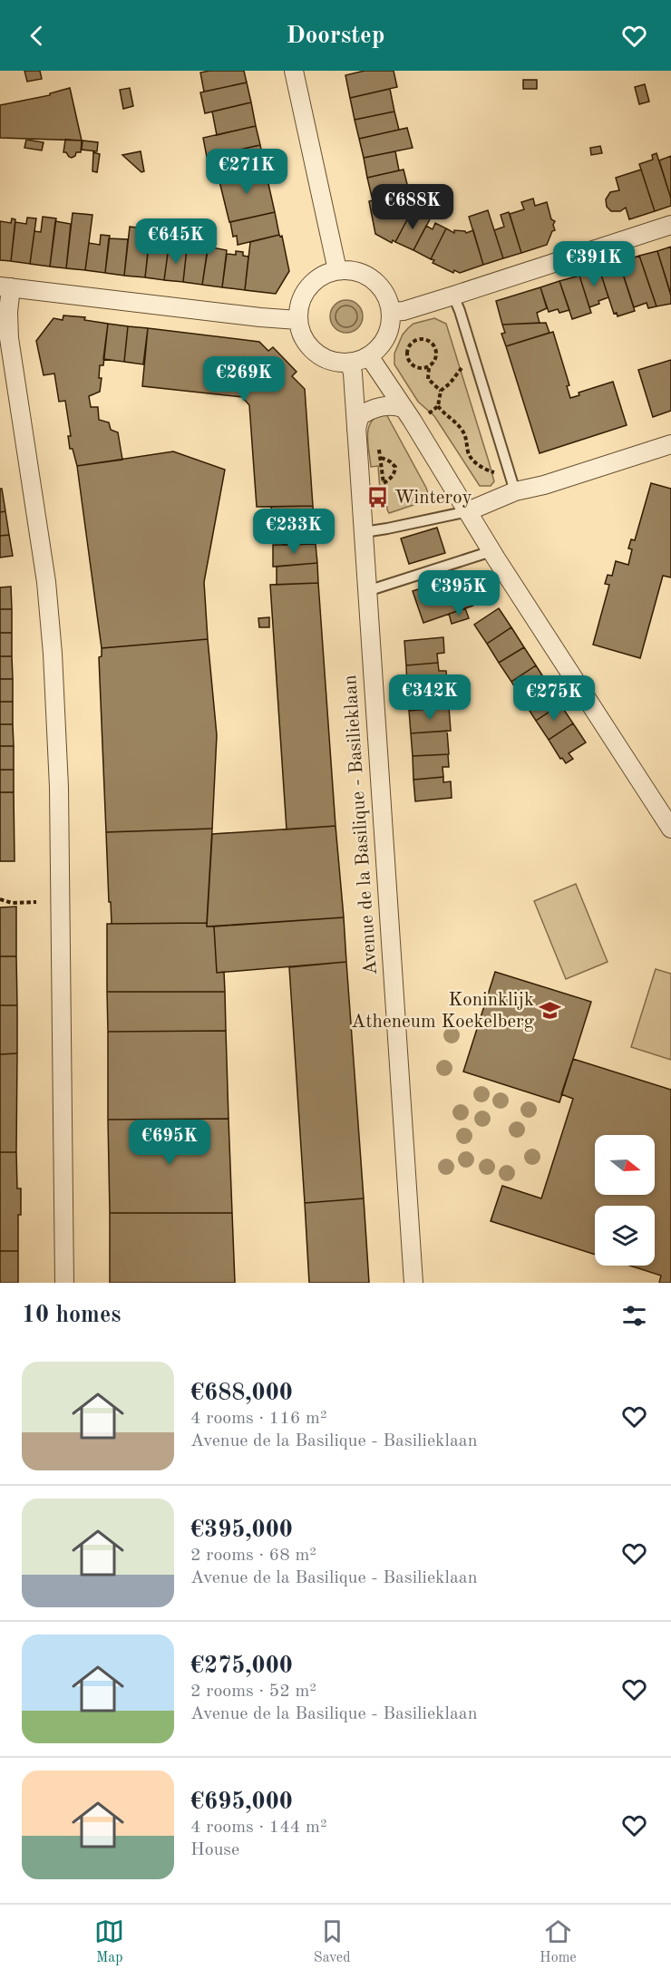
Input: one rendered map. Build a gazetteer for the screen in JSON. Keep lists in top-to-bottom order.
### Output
{
  "streets": {
    "street": ["Avenue de la Basilique - Basilieklaan"]
  },
  "places": {
    "bus stop": ["Winteroy"],
    "school or university": ["Koninklijk Atheneum Koekelberg"]
  },
  "north": "right",
  "page": {
    "header": "Doorstep",
    "price": [
      "€271K",
      "€688K",
      "€645K",
      "€391K",
      "€269K",
      "€233K",
      "€395K",
      "€342K",
      "€275K",
      "€695K"
    ],
    "heading": "10 homes",
    "list": [
      {
        "name": "€688,000",
        "note": "4 rooms · 116 m² · Avenue de la Basilique - Basilieklaan"
      },
      {
        "name": "€395,000",
        "note": "2 rooms · 68 m² · Avenue de la Basilique - Basilieklaan"
      },
      {
        "name": "€275,000",
        "note": "2 rooms · 52 m² · Avenue de la Basilique - Basilieklaan"
      },
      {
        "name": "€695,000",
        "note": "4 rooms · 144 m² · House"
      }
    ],
    "tabs": ["Map", "Saved", "Home"]
  }
}
